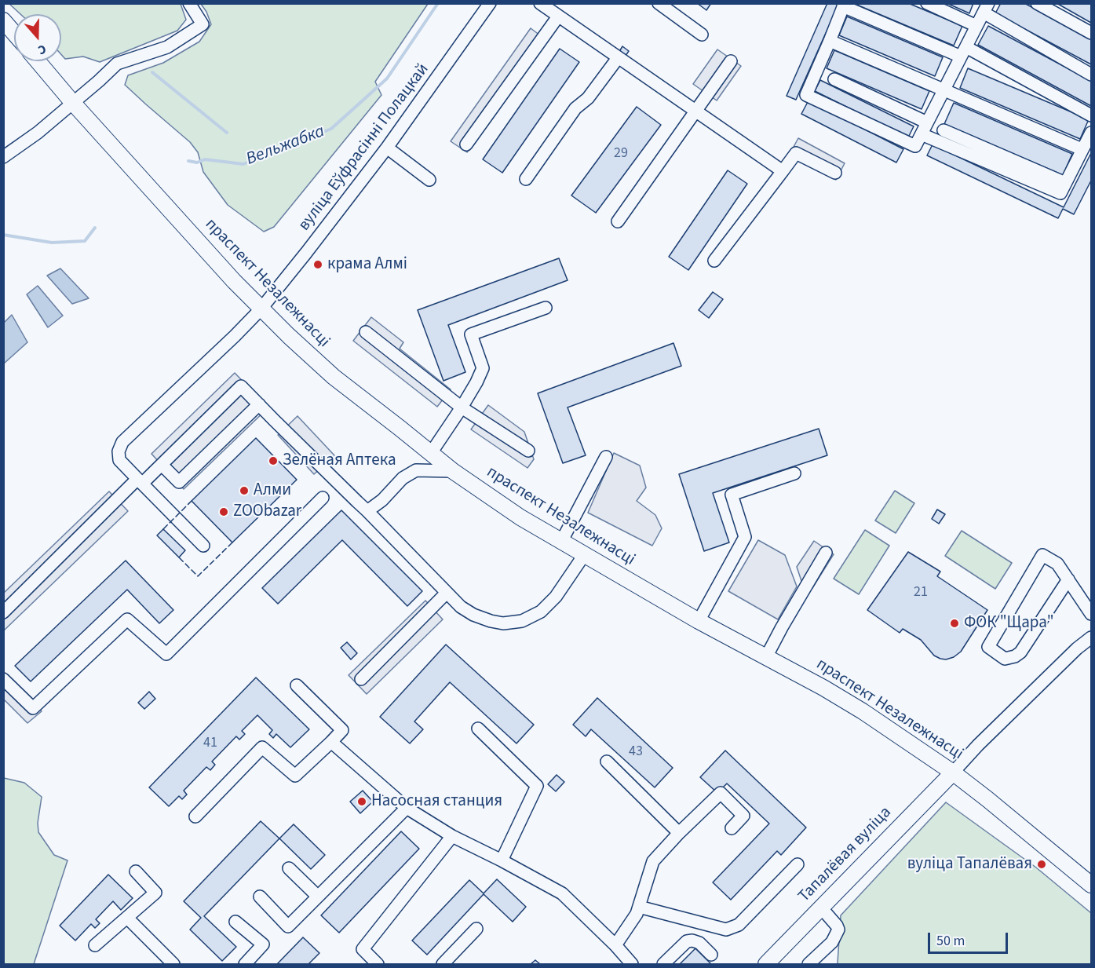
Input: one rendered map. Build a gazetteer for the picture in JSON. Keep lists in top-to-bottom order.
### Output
{
  "streets": {
    "main road": ["праспект Незалежнасці", "Тапалёвая вуліца"],
    "street": ["вуліца Еўфрасінні Полацкай"]
  },
  "crossings": [
    ["вуліца Еўфрасінні Полацкай", "праспект Незалежнасці"],
    ["праспект Незалежнасці", "Тапалёвая вуліца"]
  ],
  "water": ["Вельжабка"],
  "places": [
    "крама Алмі",
    "Зелёная Аптека",
    "Алми",
    "ZOObazar",
    "ФОК \"Щара\"",
    "Насосная станция",
    "вуліца Тапалёвая"
  ],
  "house_numbers": [
    "29",
    "21",
    "41",
    "43"
  ],
  "scale_bar": "50 m",
  "north": "bottom"
}
